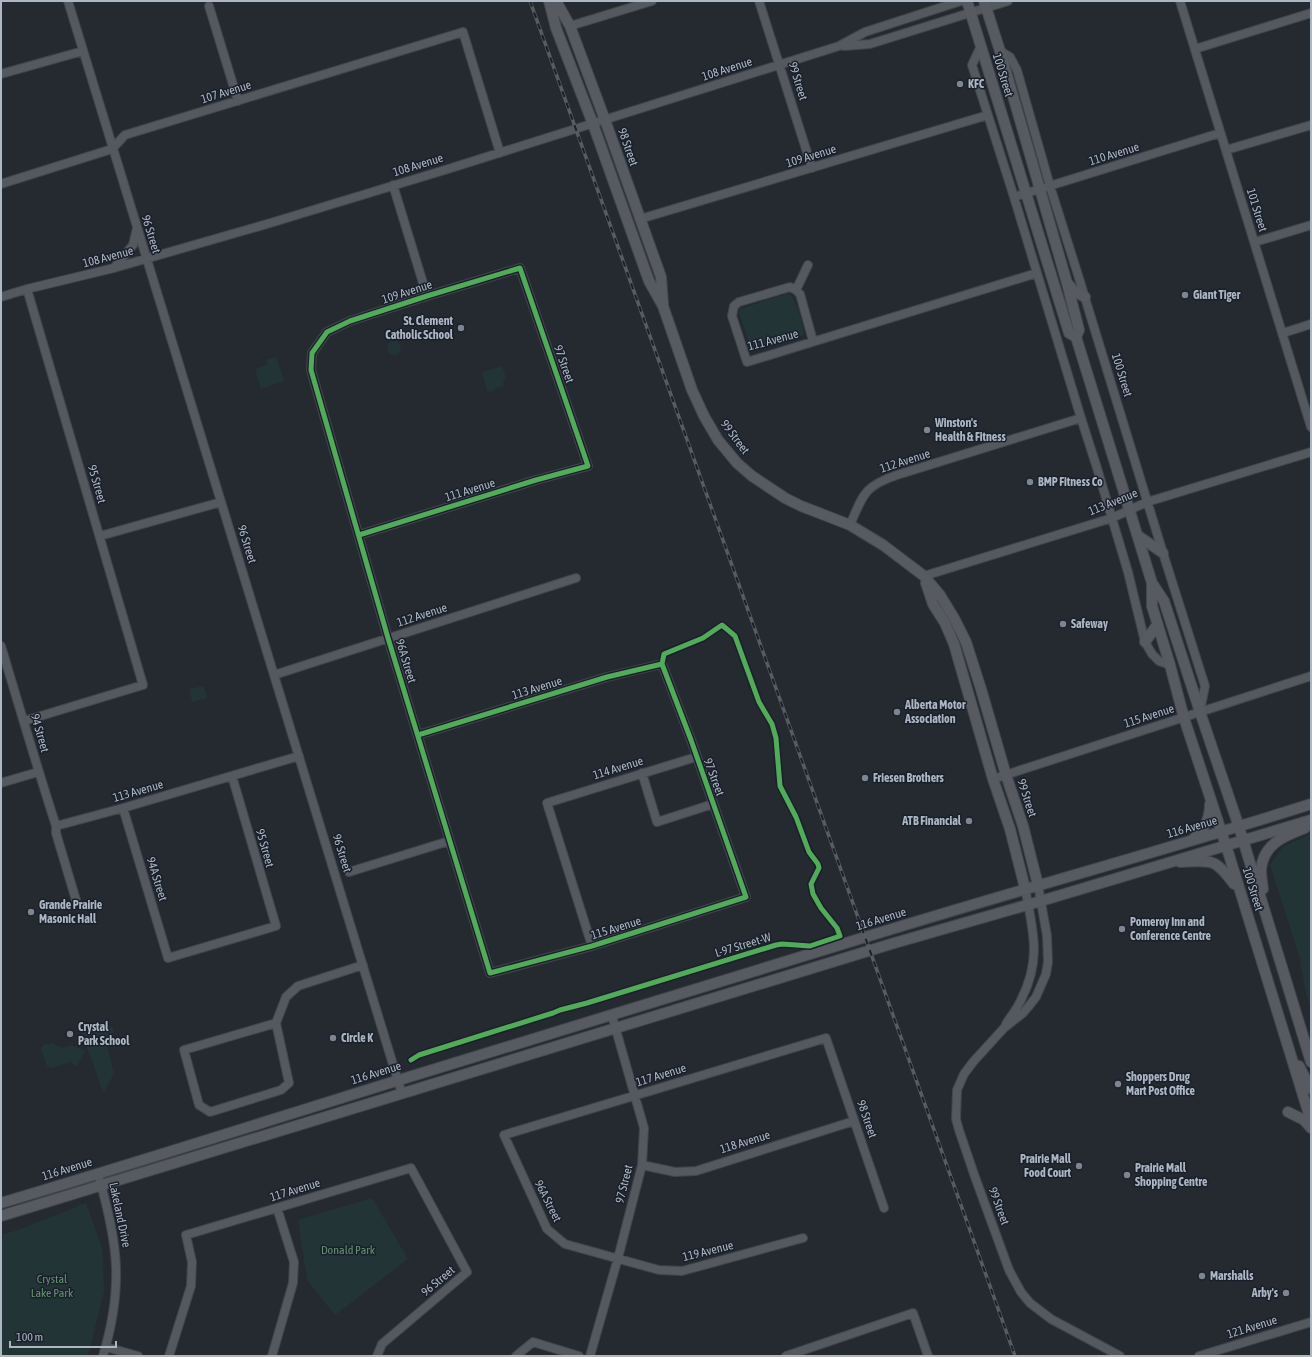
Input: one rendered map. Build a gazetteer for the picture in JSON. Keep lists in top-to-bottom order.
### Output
{
  "streets": {
    "main road": [
      "100 Street",
      "99 Street",
      "98 Street",
      "116 Avenue"
    ],
    "street": [
      "108 Avenue",
      "107 Avenue",
      "110 Avenue",
      "109 Avenue",
      "101 Street",
      "96 Street",
      "111 Avenue",
      "97 Street",
      "112 Avenue",
      "95 Street",
      "113 Avenue",
      "96A Street",
      "115 Avenue",
      "94 Street",
      "114 Avenue",
      "94A Street",
      "117 Avenue",
      "118 Avenue",
      "Lakeland Drive",
      "119 Avenue",
      "121 Avenue"
    ],
    "cycle path": ["L-97 Street-W"]
  },
  "crossings": [
    ["108 Avenue", "100 Street"],
    ["108 Avenue", "99 Street"],
    ["108 Avenue", "107 Avenue"],
    ["108 Avenue", "98 Street"],
    ["108 Avenue", "96 Street"],
    ["108 Avenue", "95 Street"],
    ["100 Street", "110 Avenue"],
    ["100 Street", "109 Avenue"],
    ["100 Street", "111 Avenue"],
    ["100 Street", "112 Avenue"],
    ["100 Street", "113 Avenue"],
    ["100 Street", "115 Avenue"],
    ["100 Street", "116 Avenue"],
    ["99 Street", "98 Street"],
    ["99 Street", "109 Avenue"],
    ["99 Street", "112 Avenue"],
    ["99 Street", "113 Avenue"],
    ["99 Street", "115 Avenue"],
    ["99 Street", "116 Avenue"],
    ["107 Avenue", "96 Street"],
    ["98 Street", "109 Avenue"],
    ["98 Street", "117 Avenue"],
    ["98 Street", "118 Avenue"],
    ["110 Avenue", "101 Street"],
    ["109 Avenue", "97 Street"],
    ["109 Avenue", "96A Street"],
    ["96 Street", "112 Avenue"],
    ["96 Street", "113 Avenue"],
    ["96 Street", "116 Avenue"],
    ["96 Street", "117 Avenue"],
    ["111 Avenue", "97 Street"],
    ["111 Avenue", "96A Street"],
    ["97 Street", "113 Avenue"],
    ["97 Street", "96A Street"],
    ["97 Street", "115 Avenue"],
    ["97 Street", "114 Avenue"],
    ["97 Street", "116 Avenue"],
    ["97 Street", "117 Avenue"],
    ["97 Street", "118 Avenue"],
    ["97 Street", "119 Avenue"],
    ["112 Avenue", "96A Street"],
    ["95 Street", "113 Avenue"],
    ["95 Street", "94 Street"],
    ["95 Street", "94A Street"],
    ["113 Avenue", "96A Street"],
    ["113 Avenue", "94 Street"],
    ["113 Avenue", "94A Street"],
    ["96A Street", "115 Avenue"],
    ["96A Street", "117 Avenue"],
    ["96A Street", "119 Avenue"],
    ["115 Avenue", "114 Avenue"],
    ["116 Avenue", "Lakeland Drive"]
  ],
  "parks": ["Donald Park", "Crystal Lake Park"],
  "places": [
    "KFC",
    "Giant Tiger",
    "St. Clement Catholic School",
    "Winston's Health & Fitness",
    "BMP Fitness Co",
    "Safeway",
    "Alberta Motor Association",
    "Friesen Brothers",
    "ATB Financial",
    "Grande Prairie Masonic Hall",
    "Pomeroy Inn and Conference Centre",
    "Crystal Park School",
    "Circle K",
    "Shoppers Drug Mart Post Office",
    "Prairie Mall Food Court",
    "Prairie Mall Shopping Centre",
    "Marshalls",
    "Arby's"
  ],
  "scale_bar": "100 m"
}
